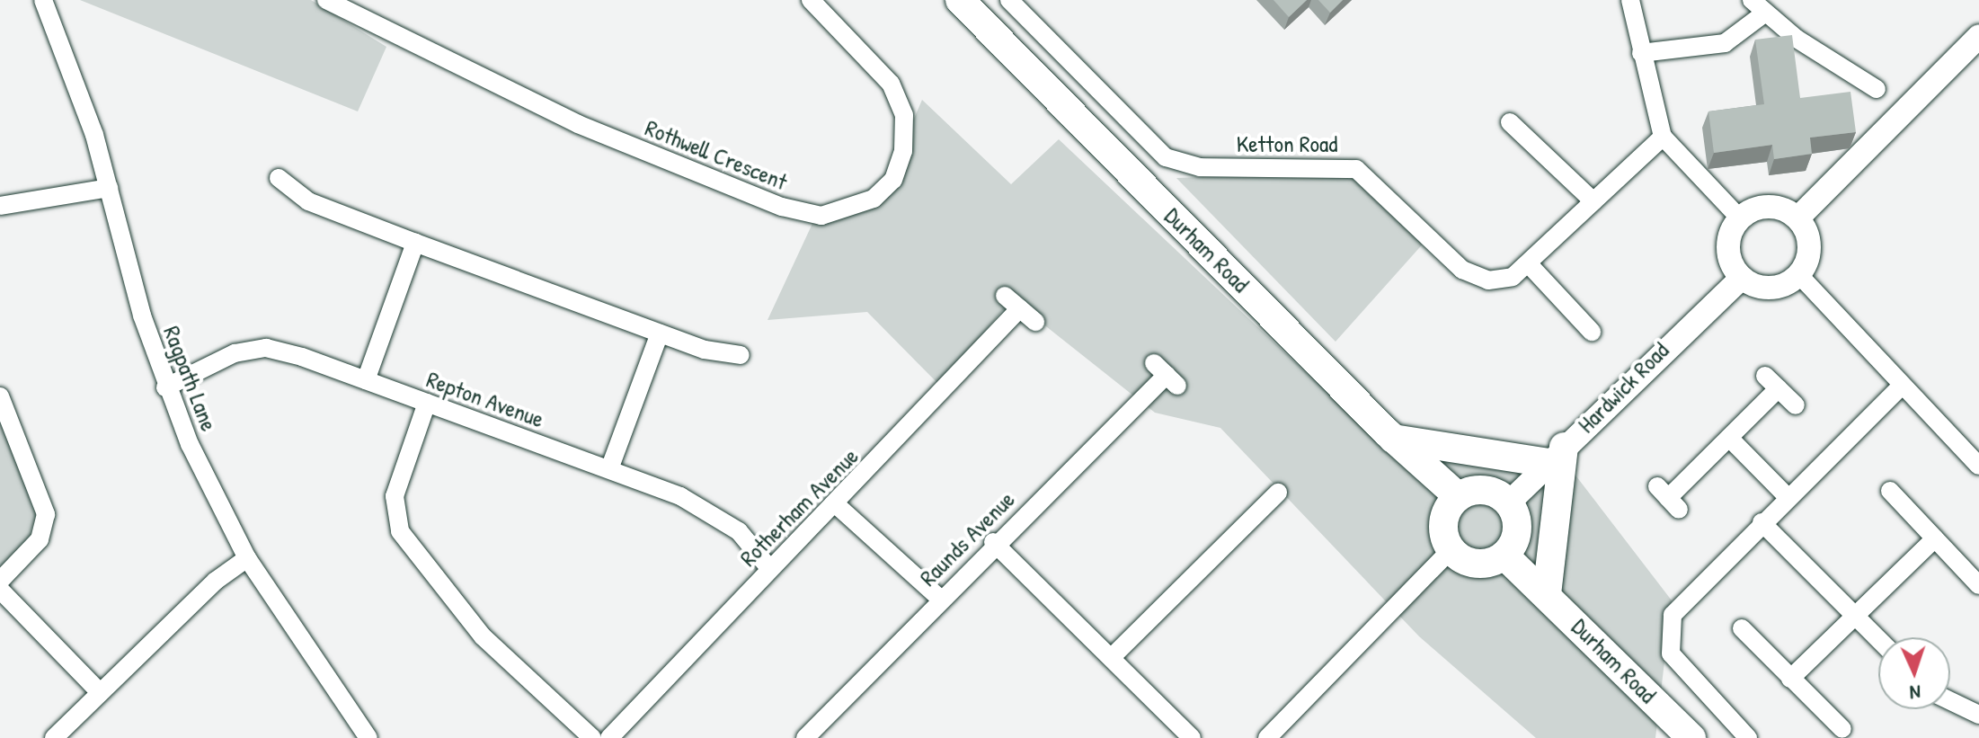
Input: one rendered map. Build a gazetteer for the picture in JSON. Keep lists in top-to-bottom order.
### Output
{
  "streets": {
    "main road": ["Durham Road"],
    "street": [
      "Ketton Road",
      "Rothwell Crescent",
      "Ragpath Lane",
      "Hardwick Road",
      "Repton Avenue",
      "Rotherham Avenue",
      "Raunds Avenue"
    ]
  },
  "crossings": [
    ["Durham Road", "Hardwick Road"],
    ["Ragpath Lane", "Repton Avenue"],
    ["Repton Avenue", "Rotherham Avenue"]
  ],
  "north": "bottom"
}
